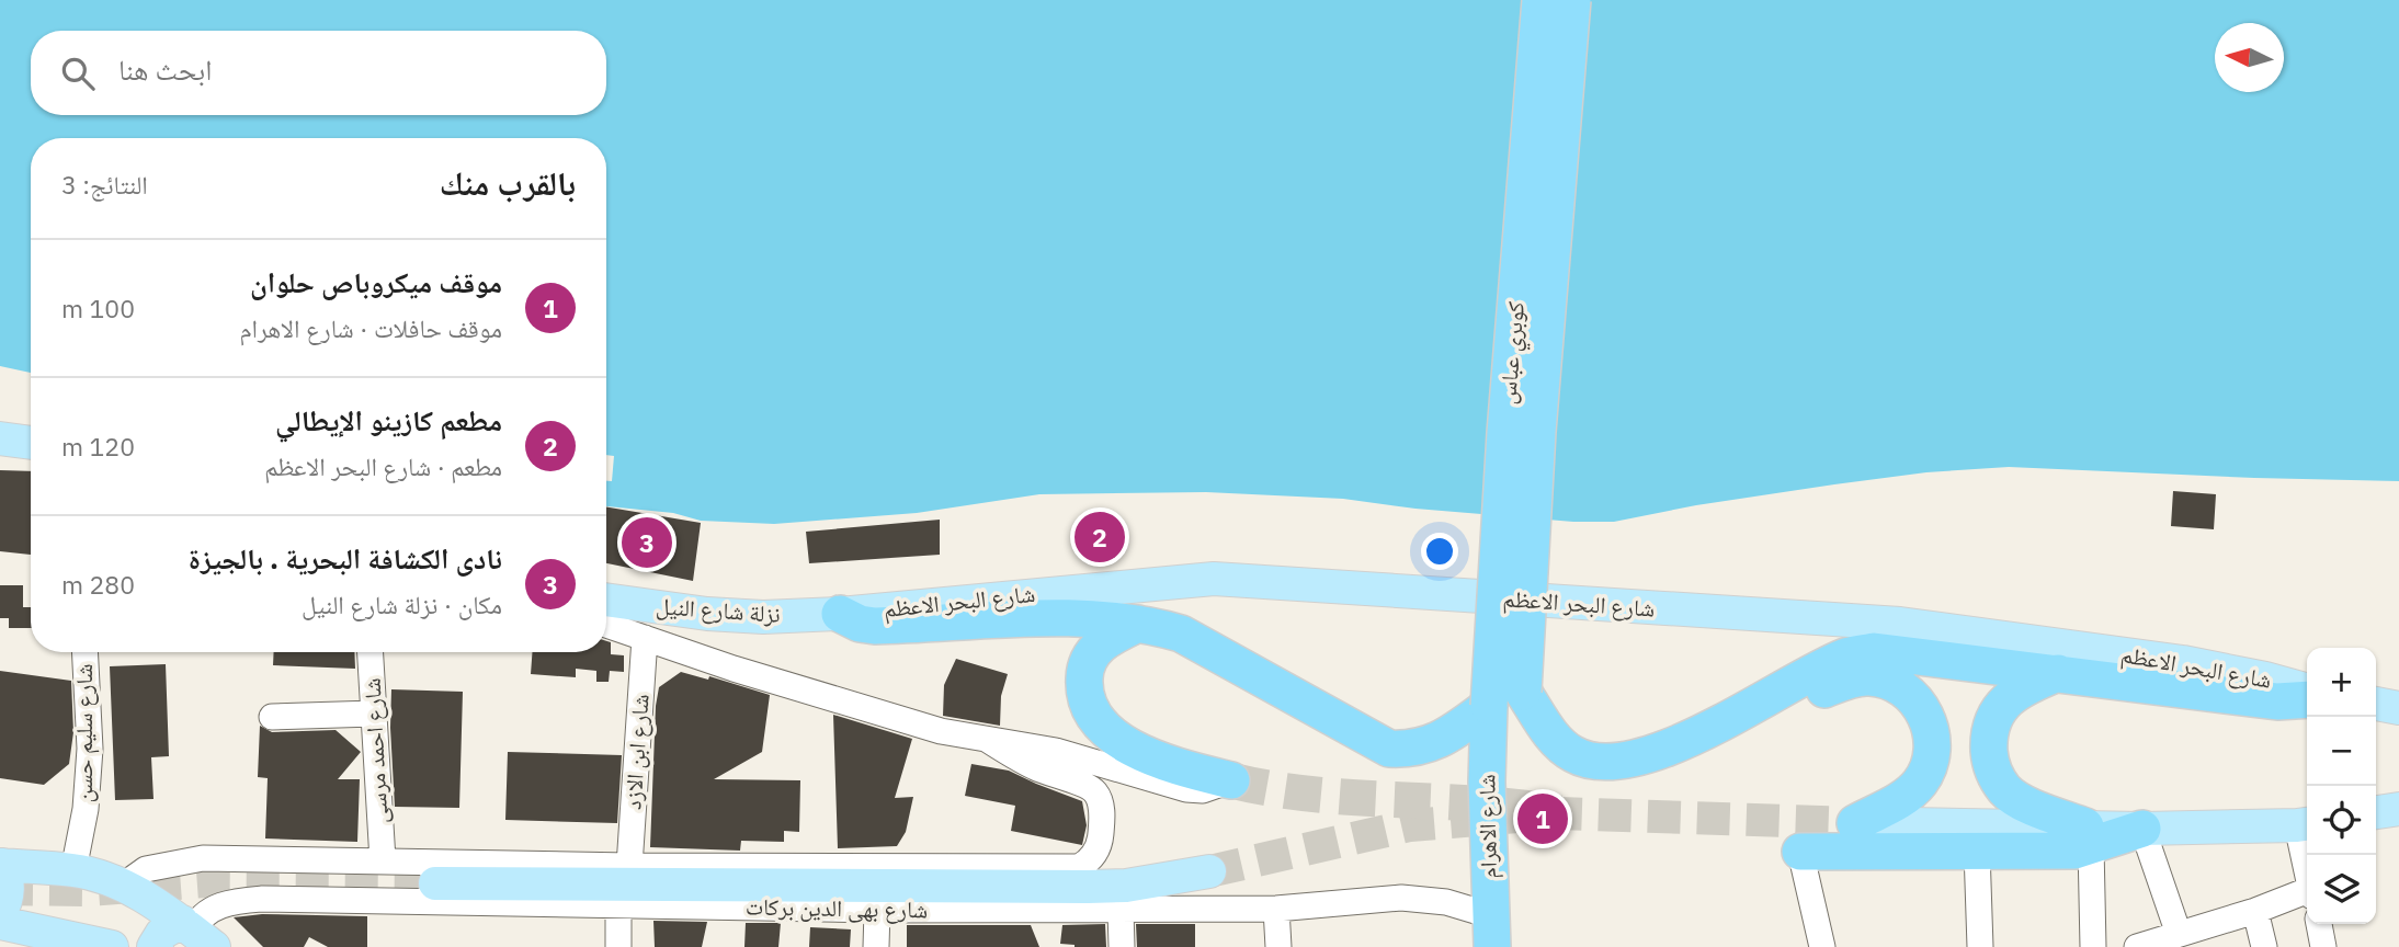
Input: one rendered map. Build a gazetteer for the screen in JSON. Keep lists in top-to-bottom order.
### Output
{
  "streets": {
    "highway": ["كوبري عباس", "شارع الاهرام"],
    "main road": ["شارع البحر الاعظم", "نزلة شارع النيل", "شارع بهى الدين بركات"],
    "street": ["شارع سليم حسن", "شارع احمد مرسى", "شارع ابن الازد"]
  },
  "crossings": [
    ["كوبري عباس", "شارع الاهرام"],
    ["شارع البحر الاعظم", "نزلة شارع النيل"],
    ["شارع الاهرام", "شارع بهى الدين بركات"]
  ],
  "north": "left",
  "page": {
    "search": "ابحث هنا",
    "heading": ["بالقرب منك", "النتائج: 3"],
    "list": [
      {
        "mark": "1",
        "name": "موقف ميكروباص حلوان",
        "note": "موقف حافلات · شارع الاهرام",
        "value": "100 m"
      },
      {
        "mark": "2",
        "name": "مطعم كازينو الإيطالي",
        "note": "مطعم · شارع البحر الاعظم",
        "value": "120 m"
      },
      {
        "mark": "3",
        "name": "نادى الكشافة البحرية . بالجيزة",
        "note": "مكان · نزلة شارع النيل",
        "value": "280 m"
      }
    ],
    "pins": ["2", "3", "1"],
    "map_buttons": ["+", "−"]
  }
}
